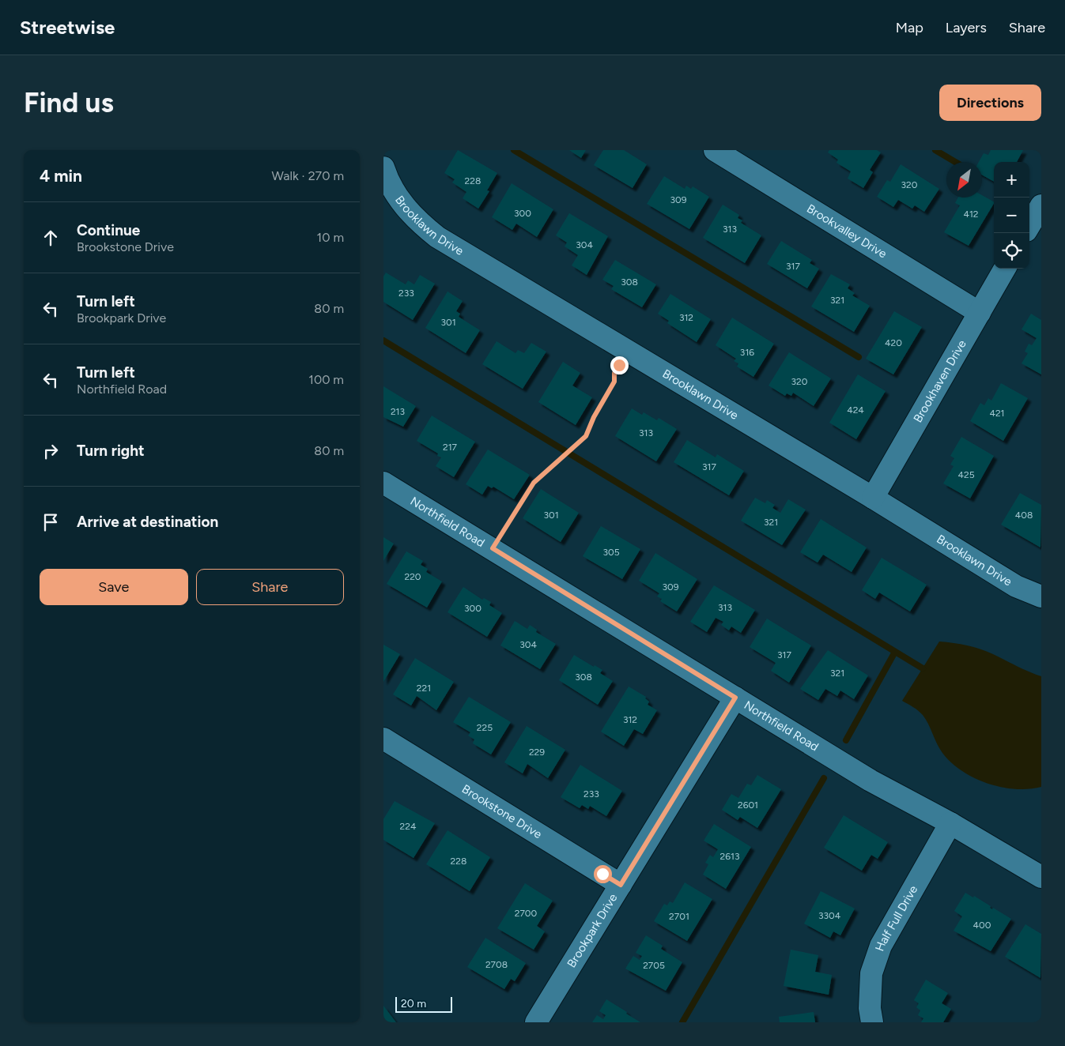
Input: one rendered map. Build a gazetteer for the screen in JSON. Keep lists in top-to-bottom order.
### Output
{
  "streets": {
    "street": [
      "Brooklawn Drive",
      "Brookvalley Drive",
      "Brookhaven Drive",
      "Northfield Road",
      "Brookstone Drive",
      "Half Full Drive",
      "Brookpark Drive"
    ]
  },
  "crossings": [
    ["Brooklawn Drive", "Brookhaven Drive"],
    ["Brookvalley Drive", "Brookhaven Drive"],
    ["Northfield Road", "Half Full Drive"],
    ["Northfield Road", "Brookpark Drive"],
    ["Brookstone Drive", "Brookpark Drive"]
  ],
  "house_numbers": [
    "228",
    "320",
    "309",
    "300",
    "412",
    "313",
    "304",
    "317",
    "308",
    "233",
    "321",
    "312",
    "301",
    "420",
    "316",
    "320",
    "424",
    "213",
    "421",
    "313",
    "217",
    "317",
    "425",
    "301",
    "408",
    "321",
    "305",
    "220",
    "309",
    "313",
    "300",
    "304",
    "317",
    "321",
    "308",
    "221",
    "312",
    "225",
    "229",
    "233",
    "2601",
    "224",
    "2613",
    "228",
    "2700",
    "3304",
    "2701",
    "400",
    "2708",
    "2705"
  ],
  "scale_bar": "20 m",
  "north": "bottom left",
  "page": {
    "header": "Streetwise",
    "nav": ["Map", "Layers", "Share"],
    "buttons": [
      "Directions",
      ["Save", "Share"]
    ],
    "title": "Find us",
    "heading": ["4 min", "Walk · 270 m"],
    "map_buttons": ["+", "−"],
    "list": [
      ["Continue", "Brookstone Drive", "10 m"],
      ["Turn left", "Brookpark Drive", "80 m"],
      ["Turn left", "Northfield Road", "100 m"],
      ["Turn right", "80 m"],
      "Arrive at destination"
    ],
    "scale": "20 m"
  }
}
